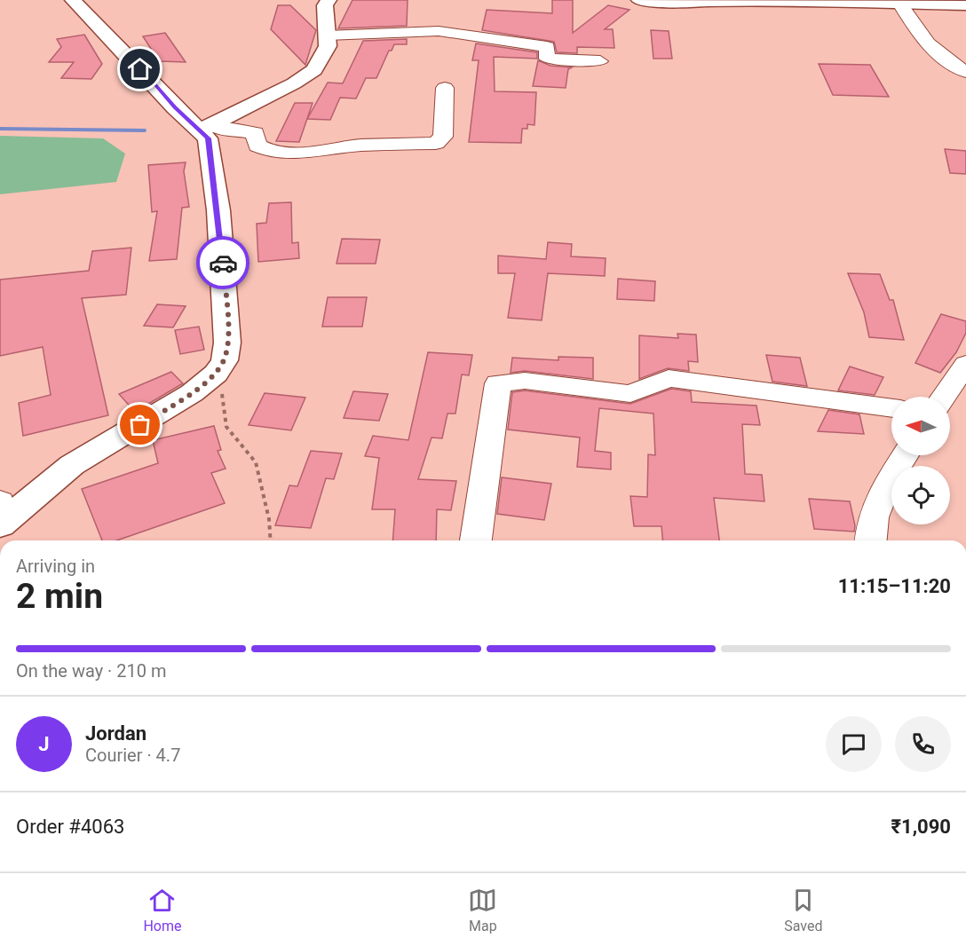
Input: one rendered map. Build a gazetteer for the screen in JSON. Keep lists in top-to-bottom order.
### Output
{
  "north": "left",
  "page": {
    "heading": ["2 min", "Arriving in", "11:15–11:20"],
    "panel": [
      "Jordan",
      "Courier · 4.7",
      "Order #4063",
      "₹1,090"
    ],
    "bar": "On the way · 210 m",
    "round": "J",
    "tabs": ["Home", "Map", "Saved"]
  }
}
